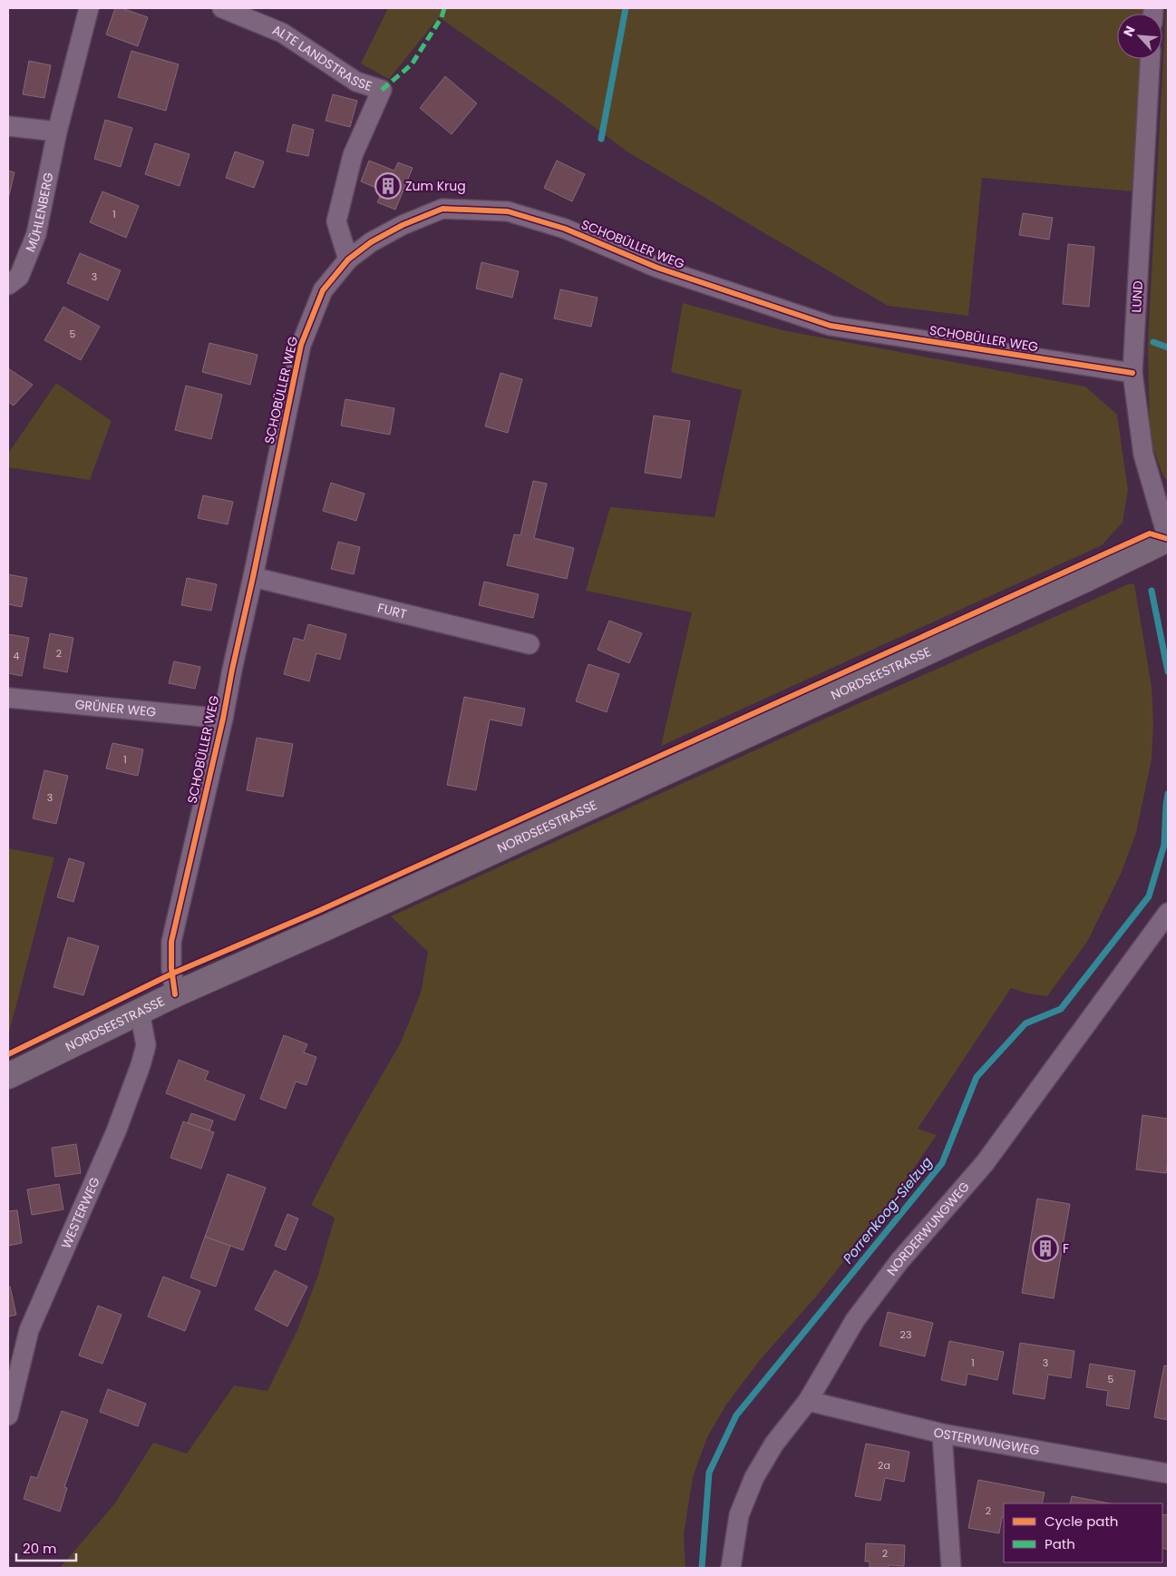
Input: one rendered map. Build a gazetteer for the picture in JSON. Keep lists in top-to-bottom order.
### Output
{
  "streets": {
    "main road": ["NORDSEESTRASSE"],
    "street": [
      "ALTE LANDSTRASSE",
      "MÜHLENBERG",
      "SCHOBÜLLER WEG",
      "LUND",
      "FURT",
      "GRÜNER WEG",
      "WESTERWEG",
      "NORDERWUNGWEG",
      "OSTERWUNGWEG"
    ]
  },
  "crossings": [
    ["ALTE LANDSTRASSE", "SCHOBÜLLER WEG"],
    ["SCHOBÜLLER WEG", "LUND"],
    ["SCHOBÜLLER WEG", "FURT"],
    ["SCHOBÜLLER WEG", "NORDSEESTRASSE"],
    ["SCHOBÜLLER WEG", "GRÜNER WEG"],
    ["LUND", "NORDSEESTRASSE"],
    ["NORDSEESTRASSE", "WESTERWEG"],
    ["NORDERWUNGWEG", "OSTERWUNGWEG"]
  ],
  "water": ["Porrenkoog-Sielzug"],
  "places": {
    "building": ["Zum Krug", "F"]
  },
  "house_numbers": [
    "1",
    "3",
    "5",
    "2",
    "4",
    "1",
    "3",
    "23",
    "1",
    "3",
    "5",
    "2a",
    "2",
    "2"
  ],
  "legend": ["Cycle path", "Path"],
  "scale_bar": "20 m",
  "north": "top left"
}
